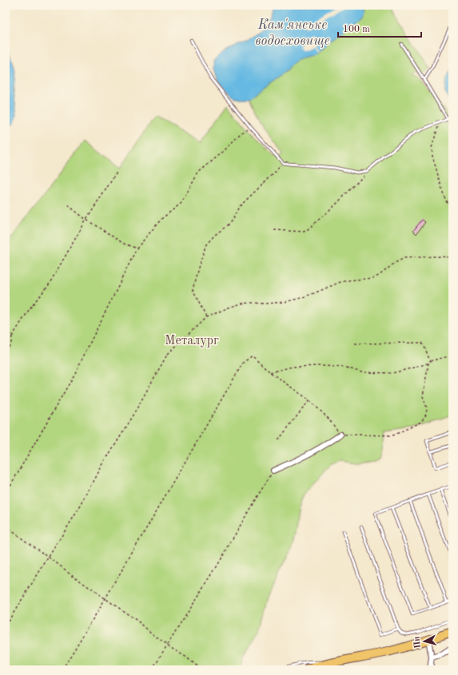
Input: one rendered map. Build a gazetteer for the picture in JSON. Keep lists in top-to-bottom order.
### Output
{
  "water": ["Кам'янське водосховище"],
  "parks": ["Металург"],
  "scale_bar": "100 m",
  "north": "left"
}
